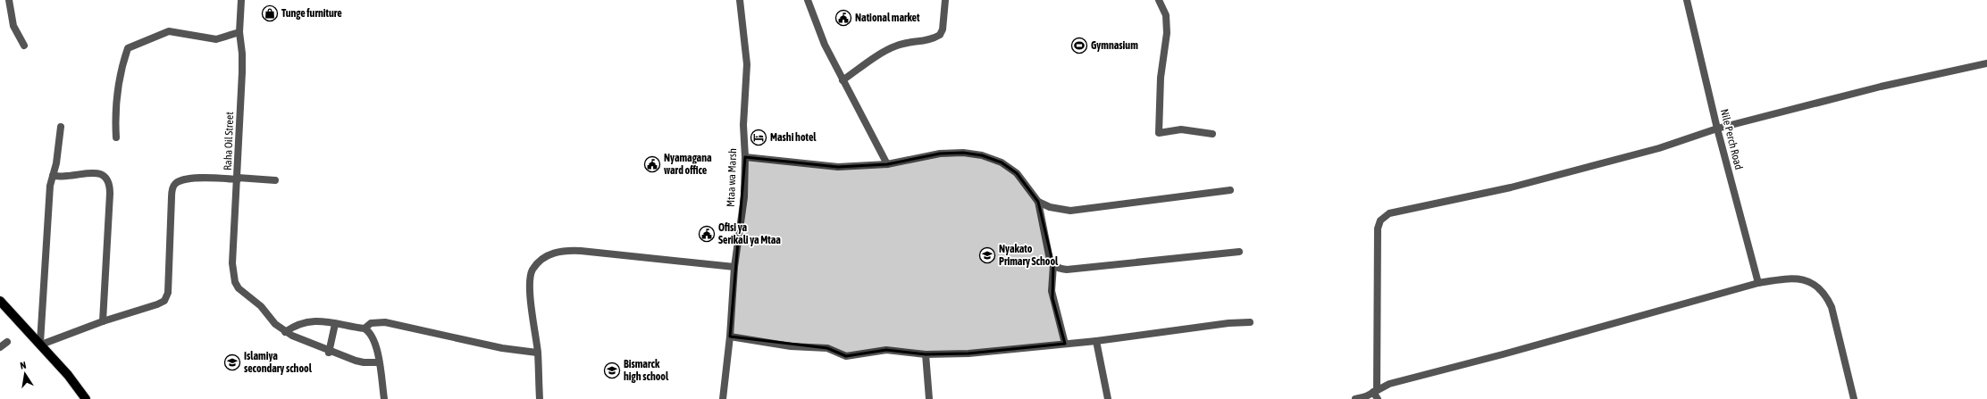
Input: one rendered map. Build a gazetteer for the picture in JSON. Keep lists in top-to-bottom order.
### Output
{
  "streets": {
    "street": ["Nile Perch Road", "Raha Oil Street", "Mtaa wa Marsh"]
  },
  "places": {
    "shop": ["Tunge furniture"],
    "public building": ["National market", "Nyamagana ward office", "Ofisi ya Serikali ya Mtaa"],
    "sports": ["Gymnasium"],
    "hotel": ["Mashi hotel"],
    "school or university": ["Nyakato Primary School", "Islamiya secondary school", "Bismarck high school"]
  },
  "north": "top"
}
